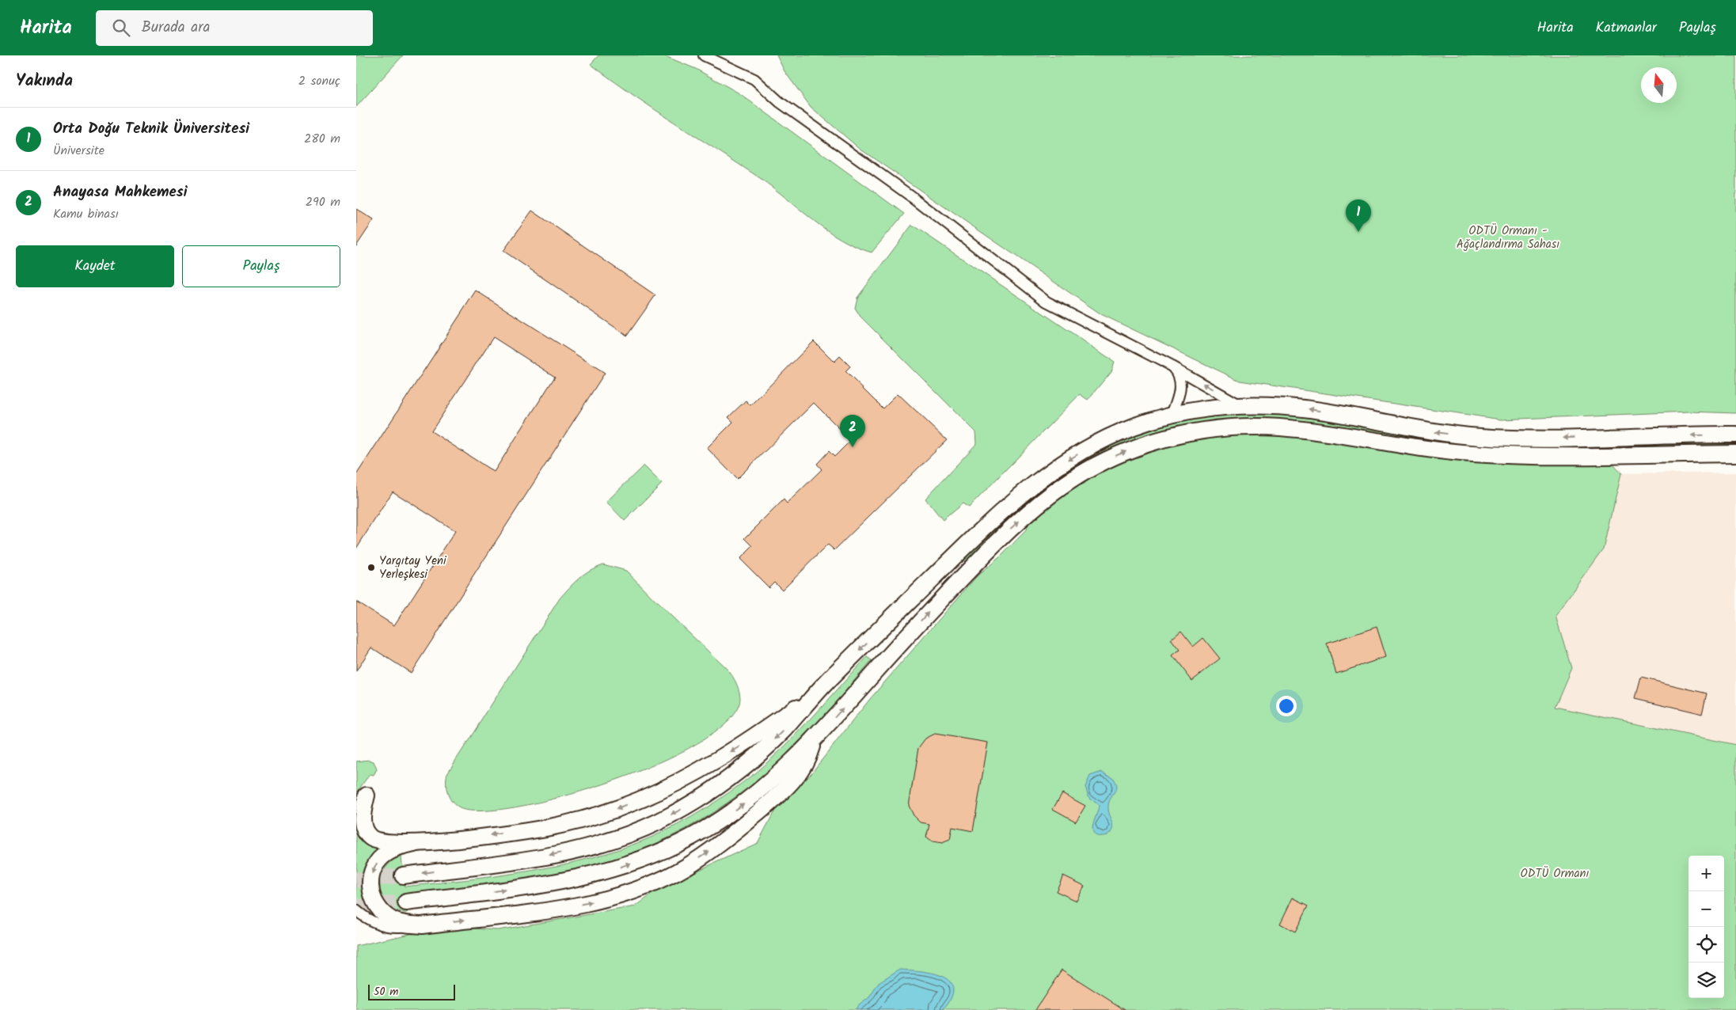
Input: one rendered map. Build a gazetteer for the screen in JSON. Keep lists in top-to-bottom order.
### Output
{
  "parks": ["ODTÜ Ormanı - Ağaçlandırma Sahası", "ODTÜ Ormanı"],
  "places": ["Yargıtay Yeni Yerleşkesi"],
  "scale_bar": "50 m",
  "north": "top",
  "page": {
    "header": "Harita",
    "search": "Burada ara",
    "nav": ["Harita", "Katmanlar", "Paylaş"],
    "heading": ["Yakında", "2 sonuç"],
    "list": [
      {
        "mark": "1",
        "name": "Orta Doğu Teknik Üniversitesi",
        "note": "Üniversite",
        "value": "280 m"
      },
      {
        "mark": "2",
        "name": "Anayasa Mahkemesi",
        "note": "Kamu binası",
        "value": "290 m"
      }
    ],
    "pins": ["1", "2"],
    "buttons": ["Kaydet", "Paylaş"],
    "map_buttons": ["+", "−"],
    "scale": "50 m"
  }
}
